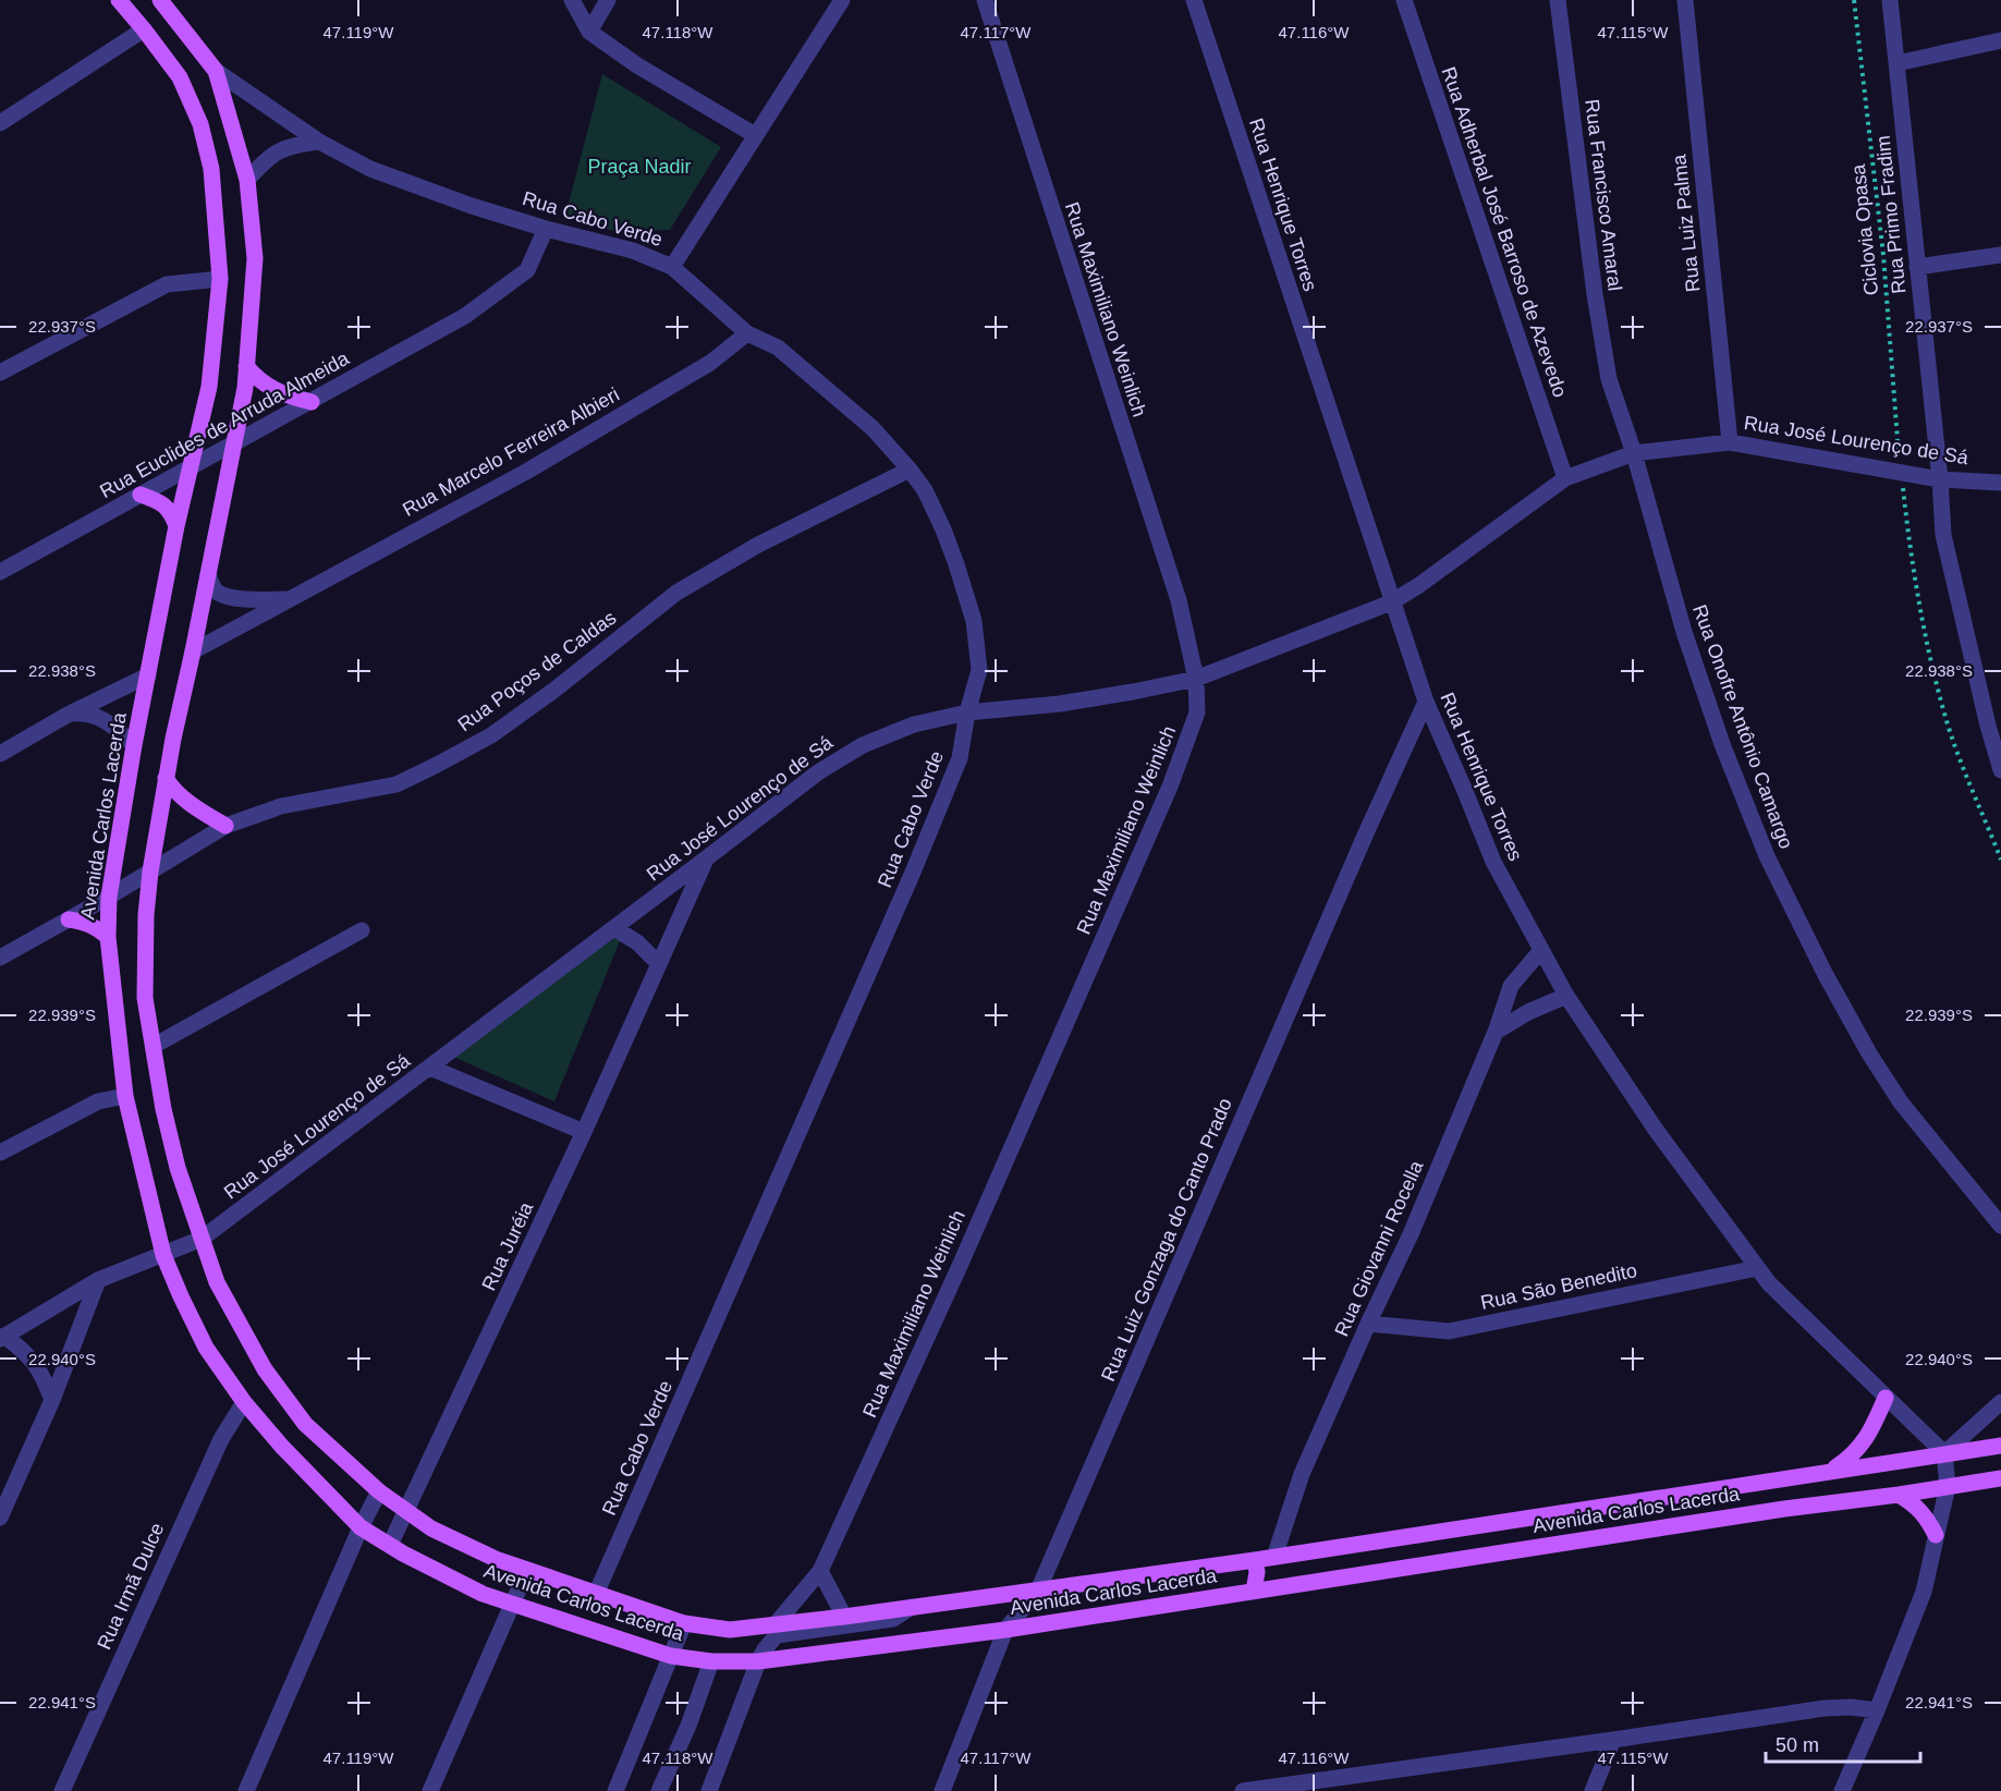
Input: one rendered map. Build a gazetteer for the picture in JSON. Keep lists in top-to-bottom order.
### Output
{
  "streets": {
    "main road": ["Avenida Carlos Lacerda"],
    "street": [
      "Rua Francisco Amaral",
      "Rua Henrique Torres",
      "Rua Primo Fradim",
      "Rua Cabo Verde",
      "Rua Luiz Palma",
      "Rua Adherbal José Barroso de Azevedo",
      "Rua Maximiliano Weinlich",
      "Rua Euclides de Arruda Almeida",
      "Rua José Lourenço de Sá",
      "Rua Marcelo Ferreira Albieri",
      "Rua Poços de Caldas",
      "Rua Onofre Antônio Camargo",
      "Rua Luiz Gonzaga do Canto Prado",
      "Rua Juréia",
      "Rua Giovanni Rocella",
      "Rua São Benedito",
      "Rua Irmã Dulce"
    ],
    "path": ["Ciclovia Opasa"]
  },
  "crossings": [
    ["Rua Francisco Amaral", "Rua José Lourenço de Sá"],
    ["Rua Francisco Amaral", "Rua Onofre Antônio Camargo"],
    ["Rua Henrique Torres", "Rua José Lourenço de Sá"],
    ["Rua Henrique Torres", "Avenida Carlos Lacerda"],
    ["Rua Henrique Torres", "Rua Luiz Gonzaga do Canto Prado"],
    ["Rua Henrique Torres", "Rua Giovanni Rocella"],
    ["Rua Henrique Torres", "Rua São Benedito"],
    ["Rua Primo Fradim", "Rua José Lourenço de Sá"],
    ["Rua Cabo Verde", "Rua Euclides de Arruda Almeida"],
    ["Rua Cabo Verde", "Rua José Lourenço de Sá"],
    ["Rua Cabo Verde", "Rua Marcelo Ferreira Albieri"],
    ["Rua Cabo Verde", "Rua Poços de Caldas"],
    ["Rua Cabo Verde", "Avenida Carlos Lacerda"],
    ["Rua Luiz Palma", "Rua José Lourenço de Sá"],
    ["Rua Adherbal José Barroso de Azevedo", "Rua José Lourenço de Sá"],
    ["Rua Maximiliano Weinlich", "Rua José Lourenço de Sá"],
    ["Rua Maximiliano Weinlich", "Avenida Carlos Lacerda"],
    ["Rua Euclides de Arruda Almeida", "Avenida Carlos Lacerda"],
    ["Rua José Lourenço de Sá", "Rua Onofre Antônio Camargo"],
    ["Rua José Lourenço de Sá", "Avenida Carlos Lacerda"],
    ["Rua José Lourenço de Sá", "Rua Juréia"],
    ["Rua Marcelo Ferreira Albieri", "Avenida Carlos Lacerda"],
    ["Rua Poços de Caldas", "Avenida Carlos Lacerda"],
    ["Avenida Carlos Lacerda", "Rua Luiz Gonzaga do Canto Prado"],
    ["Avenida Carlos Lacerda", "Rua Juréia"],
    ["Avenida Carlos Lacerda", "Rua Giovanni Rocella"],
    ["Avenida Carlos Lacerda", "Rua Irmã Dulce"],
    ["Rua Giovanni Rocella", "Rua São Benedito"]
  ],
  "parks": ["Praça Nadir"],
  "scale_bar": "50 m",
  "coordinates": [
    "47.119°W",
    "47.118°W",
    "47.117°W",
    "47.116°W",
    "47.115°W",
    "22.937°S",
    "22.938°S",
    "22.939°S",
    "22.940°S",
    "22.941°S"
  ]
}
